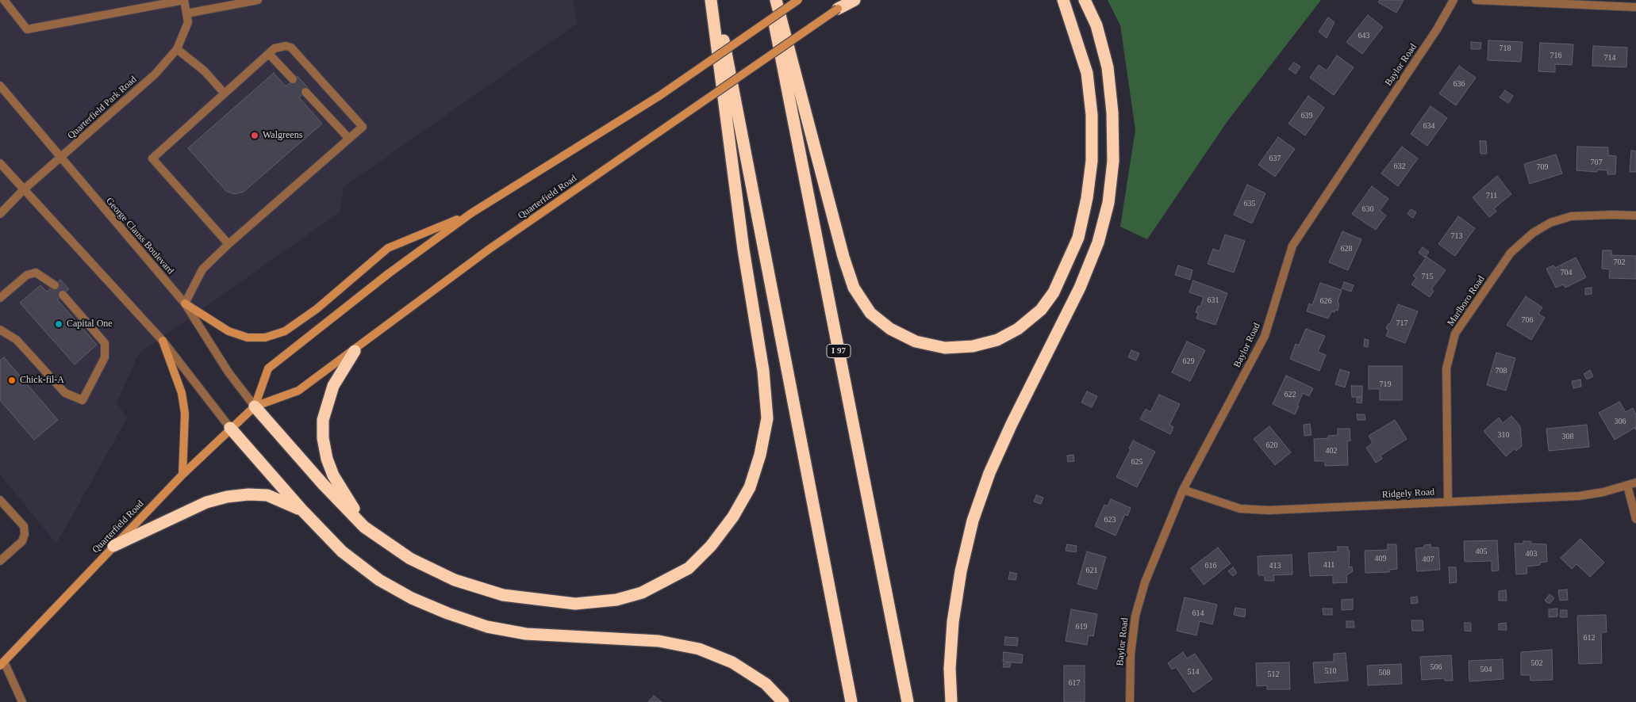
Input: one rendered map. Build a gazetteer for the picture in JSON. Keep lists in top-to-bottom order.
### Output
{
  "streets": {
    "highway": ["I 97"],
    "main road": ["Quarterfield Road"],
    "street": [
      "Baylor Road",
      "Quarterfield Park Road",
      "George Clauss Boulevard",
      "Marlboro Road",
      "Ridgely Road"
    ]
  },
  "crossings": [
    ["Baylor Road", "Ridgely Road"],
    ["Quarterfield Park Road", "George Clauss Boulevard"],
    ["Quarterfield Road", "George Clauss Boulevard"],
    ["Marlboro Road", "Ridgely Road"]
  ],
  "places": ["Walgreens", "Capital One", "Chick-fil-A"],
  "house_numbers": [
    "643",
    "718",
    "716",
    "714",
    "636",
    "639",
    "634",
    "637",
    "707",
    "632",
    "709",
    "711",
    "635",
    "630",
    "713",
    "628",
    "702",
    "704",
    "715",
    "631",
    "626",
    "706",
    "717",
    "629",
    "708",
    "719",
    "622",
    "306",
    "310",
    "308",
    "620",
    "402",
    "625",
    "623",
    "405",
    "403",
    "409",
    "407",
    "411",
    "616",
    "413",
    "621",
    "614",
    "619",
    "612",
    "502",
    "506",
    "504",
    "510",
    "514",
    "508",
    "512",
    "617"
  ]
}
